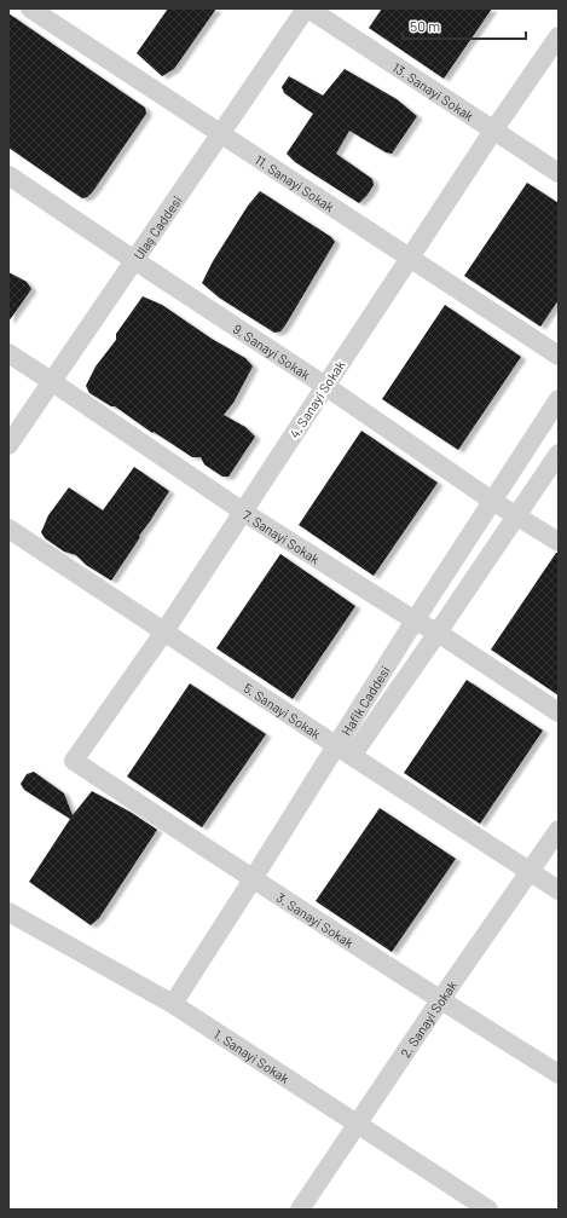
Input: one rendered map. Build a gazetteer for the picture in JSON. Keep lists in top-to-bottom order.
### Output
{
  "streets": {
    "street": [
      "13. Sanayi Sokak",
      "11. Sanayi Sokak",
      "Ulaş Caddesi",
      "9. Sanayi Sokak",
      "4. Sanayi Sokak",
      "7. Sanayi Sokak",
      "Hafik Caddesi",
      "5. Sanayi Sokak",
      "3. Sanayi Sokak",
      "2. Sanayi Sokak",
      "1. Sanayi Sokak"
    ]
  },
  "crossings": [
    ["13. Sanayi Sokak", "Ulaş Caddesi"],
    ["13. Sanayi Sokak", "4. Sanayi Sokak"],
    ["11. Sanayi Sokak", "Ulaş Caddesi"],
    ["11. Sanayi Sokak", "4. Sanayi Sokak"],
    ["Ulaş Caddesi", "9. Sanayi Sokak"],
    ["Ulaş Caddesi", "7. Sanayi Sokak"],
    ["9. Sanayi Sokak", "4. Sanayi Sokak"],
    ["9. Sanayi Sokak", "Hafik Caddesi"],
    ["4. Sanayi Sokak", "7. Sanayi Sokak"],
    ["4. Sanayi Sokak", "5. Sanayi Sokak"],
    ["4. Sanayi Sokak", "3. Sanayi Sokak"],
    ["7. Sanayi Sokak", "Hafik Caddesi"],
    ["Hafik Caddesi", "5. Sanayi Sokak"],
    ["Hafik Caddesi", "3. Sanayi Sokak"],
    ["Hafik Caddesi", "1. Sanayi Sokak"],
    ["5. Sanayi Sokak", "2. Sanayi Sokak"],
    ["3. Sanayi Sokak", "2. Sanayi Sokak"],
    ["2. Sanayi Sokak", "1. Sanayi Sokak"]
  ],
  "scale_bar": "50 m"
}
